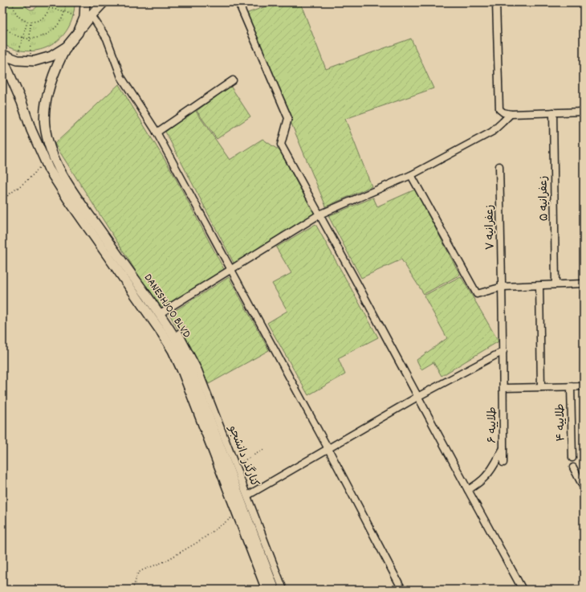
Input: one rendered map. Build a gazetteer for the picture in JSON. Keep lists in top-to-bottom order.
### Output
{
  "streets": {
    "main road": ["DANESHJOO BLVD"],
    "street": [
      "زعفرانیه ۵",
      "زعفرانیه ۷",
      "طلاییه ۴",
      "طلاییه ۶",
      "کنارگذر دانشجو"
    ]
  },
  "crossings": [
    ["زعفرانیه ۷", "طلاییه ۶"]
  ]
}
